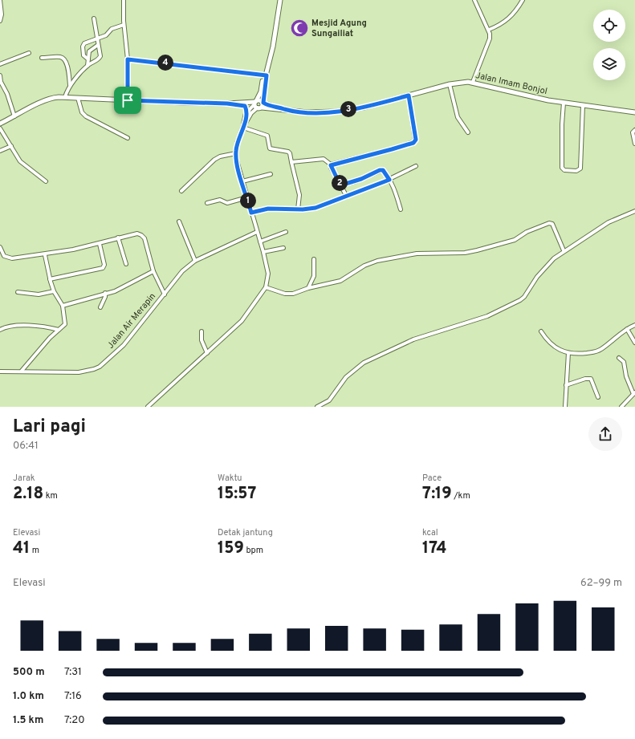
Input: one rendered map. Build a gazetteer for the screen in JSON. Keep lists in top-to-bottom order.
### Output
{
  "streets": {
    "main road": ["Jalan Imam Bonjol"],
    "street": ["Jalan Air Merapin"]
  },
  "places": {
    "mosque": ["Mesjid Agung Sungailiat"]
  },
  "page": {
    "pins": [
      "4",
      "3",
      "2",
      "1"
    ],
    "heading": ["Lari pagi", "06:41"],
    "stats": [
      ["Jarak", "2.18 km"],
      ["Waktu", "15:57"],
      ["Pace", "7:19 /km"],
      ["Elevasi", "41 m"],
      ["Detak jantung", "159 bpm"],
      ["kcal", "174"]
    ],
    "chart": ["Elevasi", "62–99 m"],
    "list": [
      {
        "name": "500 m",
        "note": "7:31"
      },
      {
        "name": "1.0 km",
        "note": "7:16"
      },
      {
        "name": "1.5 km",
        "note": "7:20"
      }
    ]
  }
}
